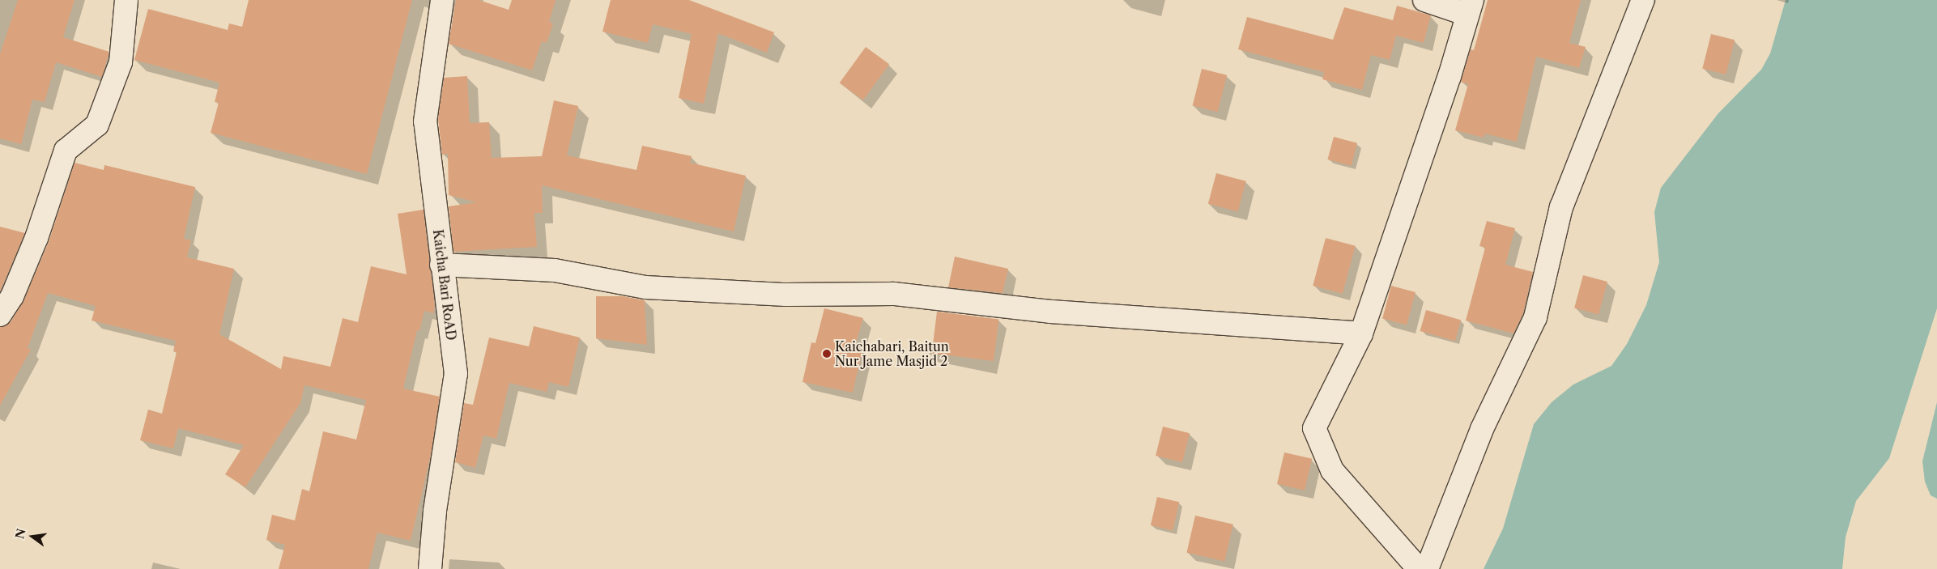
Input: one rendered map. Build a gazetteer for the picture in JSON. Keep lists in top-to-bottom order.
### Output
{
  "streets": {
    "street": ["Kaicha Bari RoAD"]
  },
  "places": ["Kaichabari, Baitun Nur Jame Masjid 2"],
  "north": "left"
}
